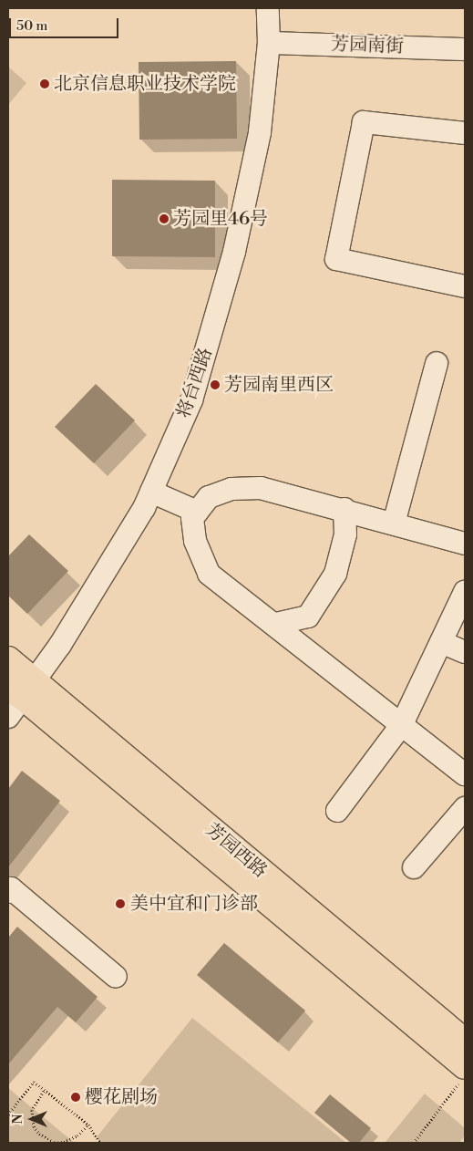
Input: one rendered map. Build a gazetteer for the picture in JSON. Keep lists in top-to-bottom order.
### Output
{
  "streets": {
    "main road": ["芳园西路"],
    "street": ["芳园南街", "将台西路"]
  },
  "crossings": [
    ["芳园南街", "将台西路"],
    ["将台西路", "芳园西路"]
  ],
  "places": [
    "北京信息职业技术学院",
    "芳园里46号",
    "芳园南里西区",
    "美中宜和门诊部",
    "樱花剧场"
  ],
  "scale_bar": "50 m",
  "north": "left"
}
